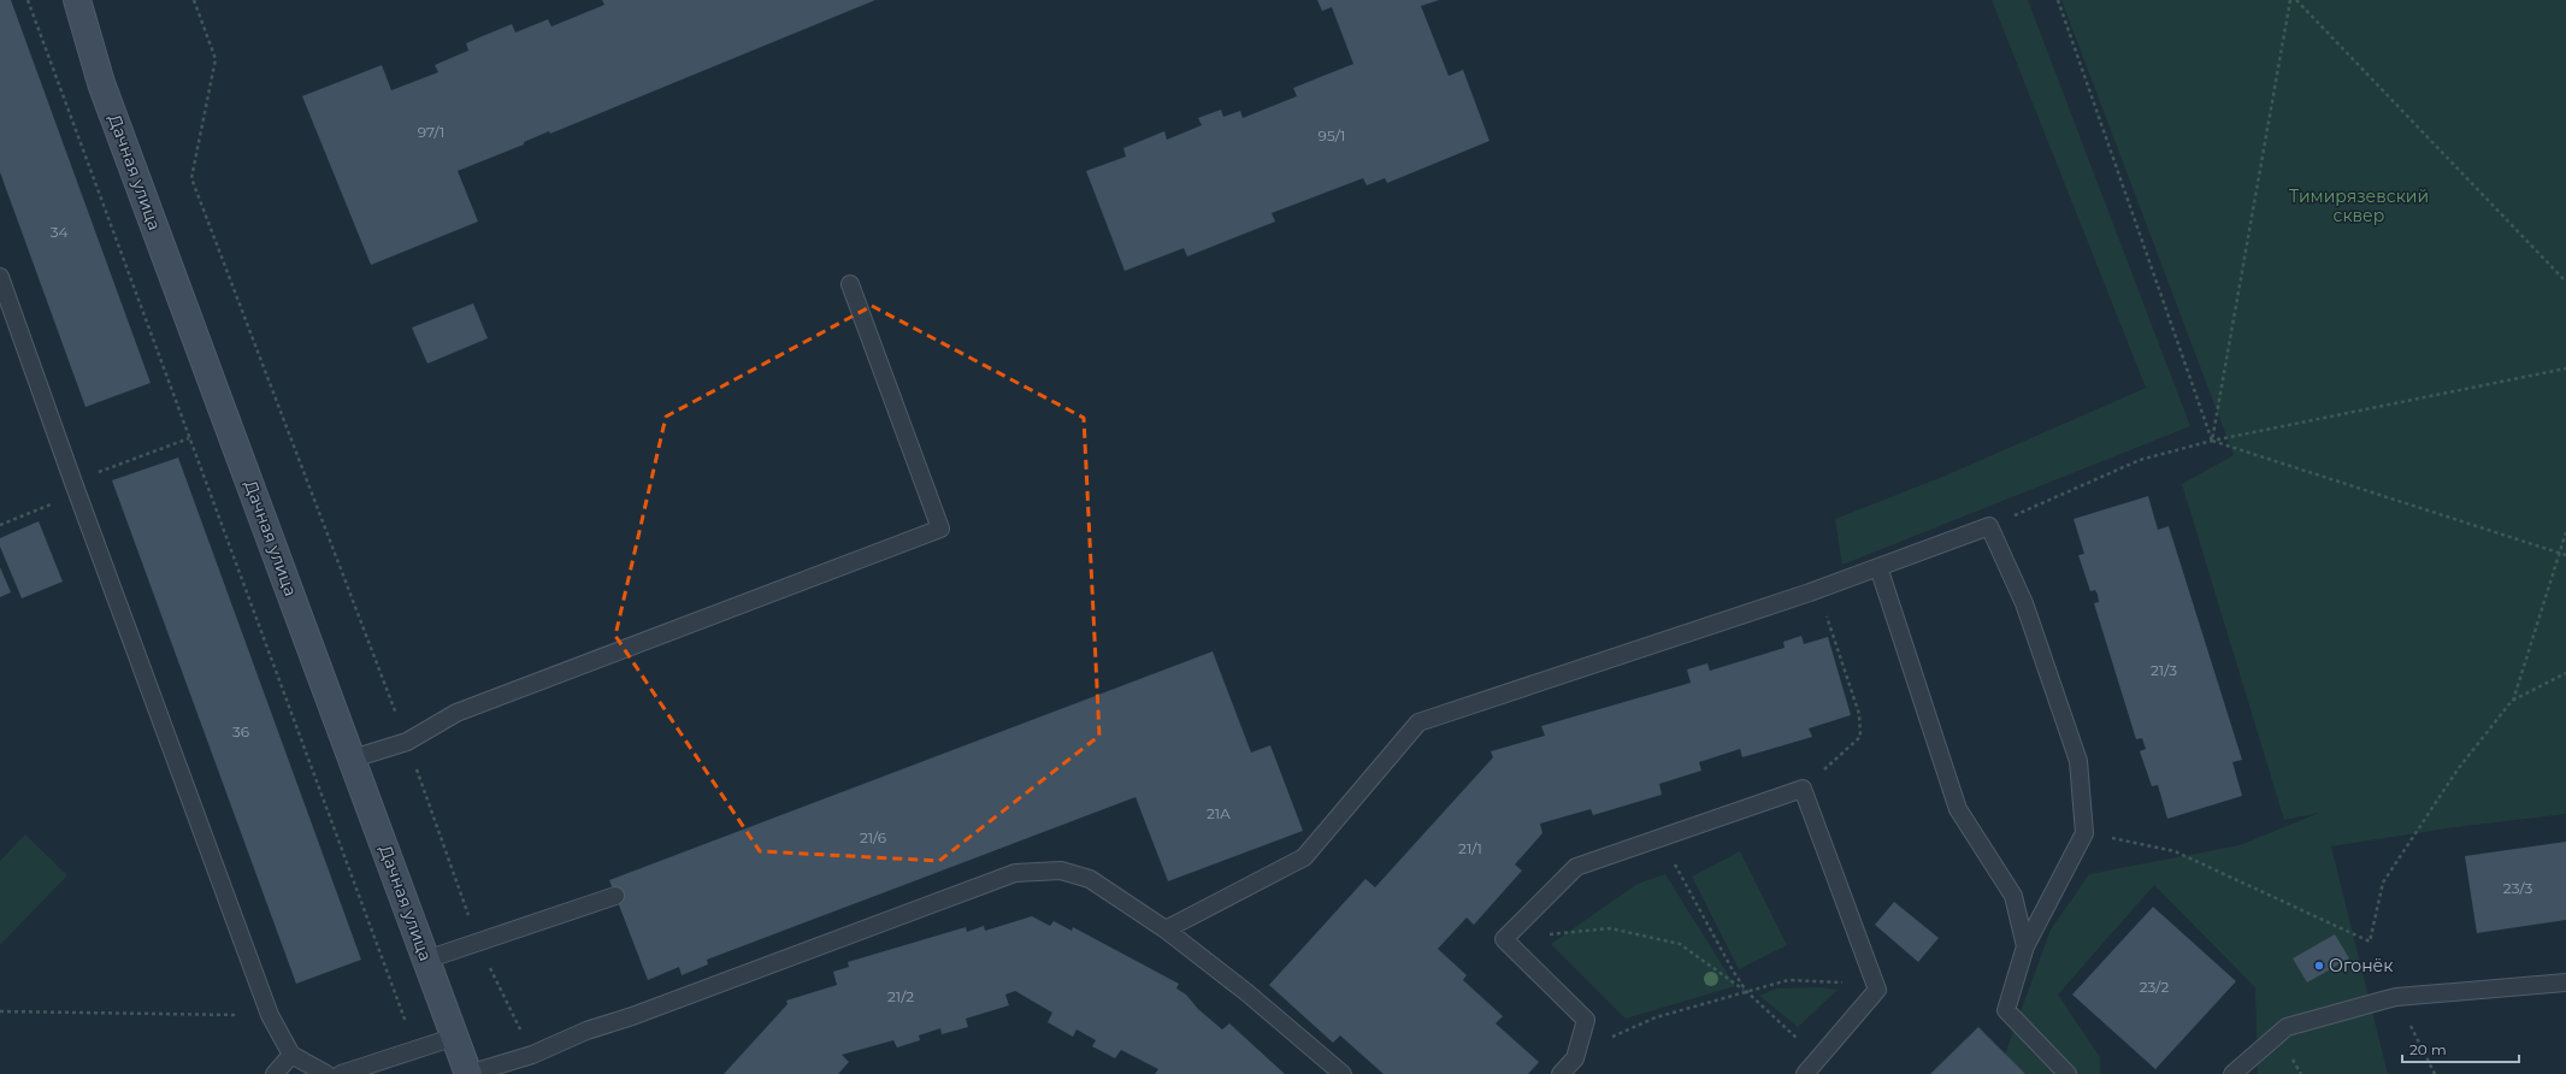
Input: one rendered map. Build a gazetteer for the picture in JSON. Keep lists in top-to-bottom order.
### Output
{
  "streets": {
    "street": ["Дачная улица"]
  },
  "parks": ["Тимирязевский сквер"],
  "places": ["Огонёк"],
  "house_numbers": [
    "97/1",
    "95/1",
    "34",
    "21/3",
    "36",
    "21А",
    "21/6",
    "21/1",
    "23/3",
    "23/2",
    "21/2"
  ],
  "scale_bar": "20 m"
}
